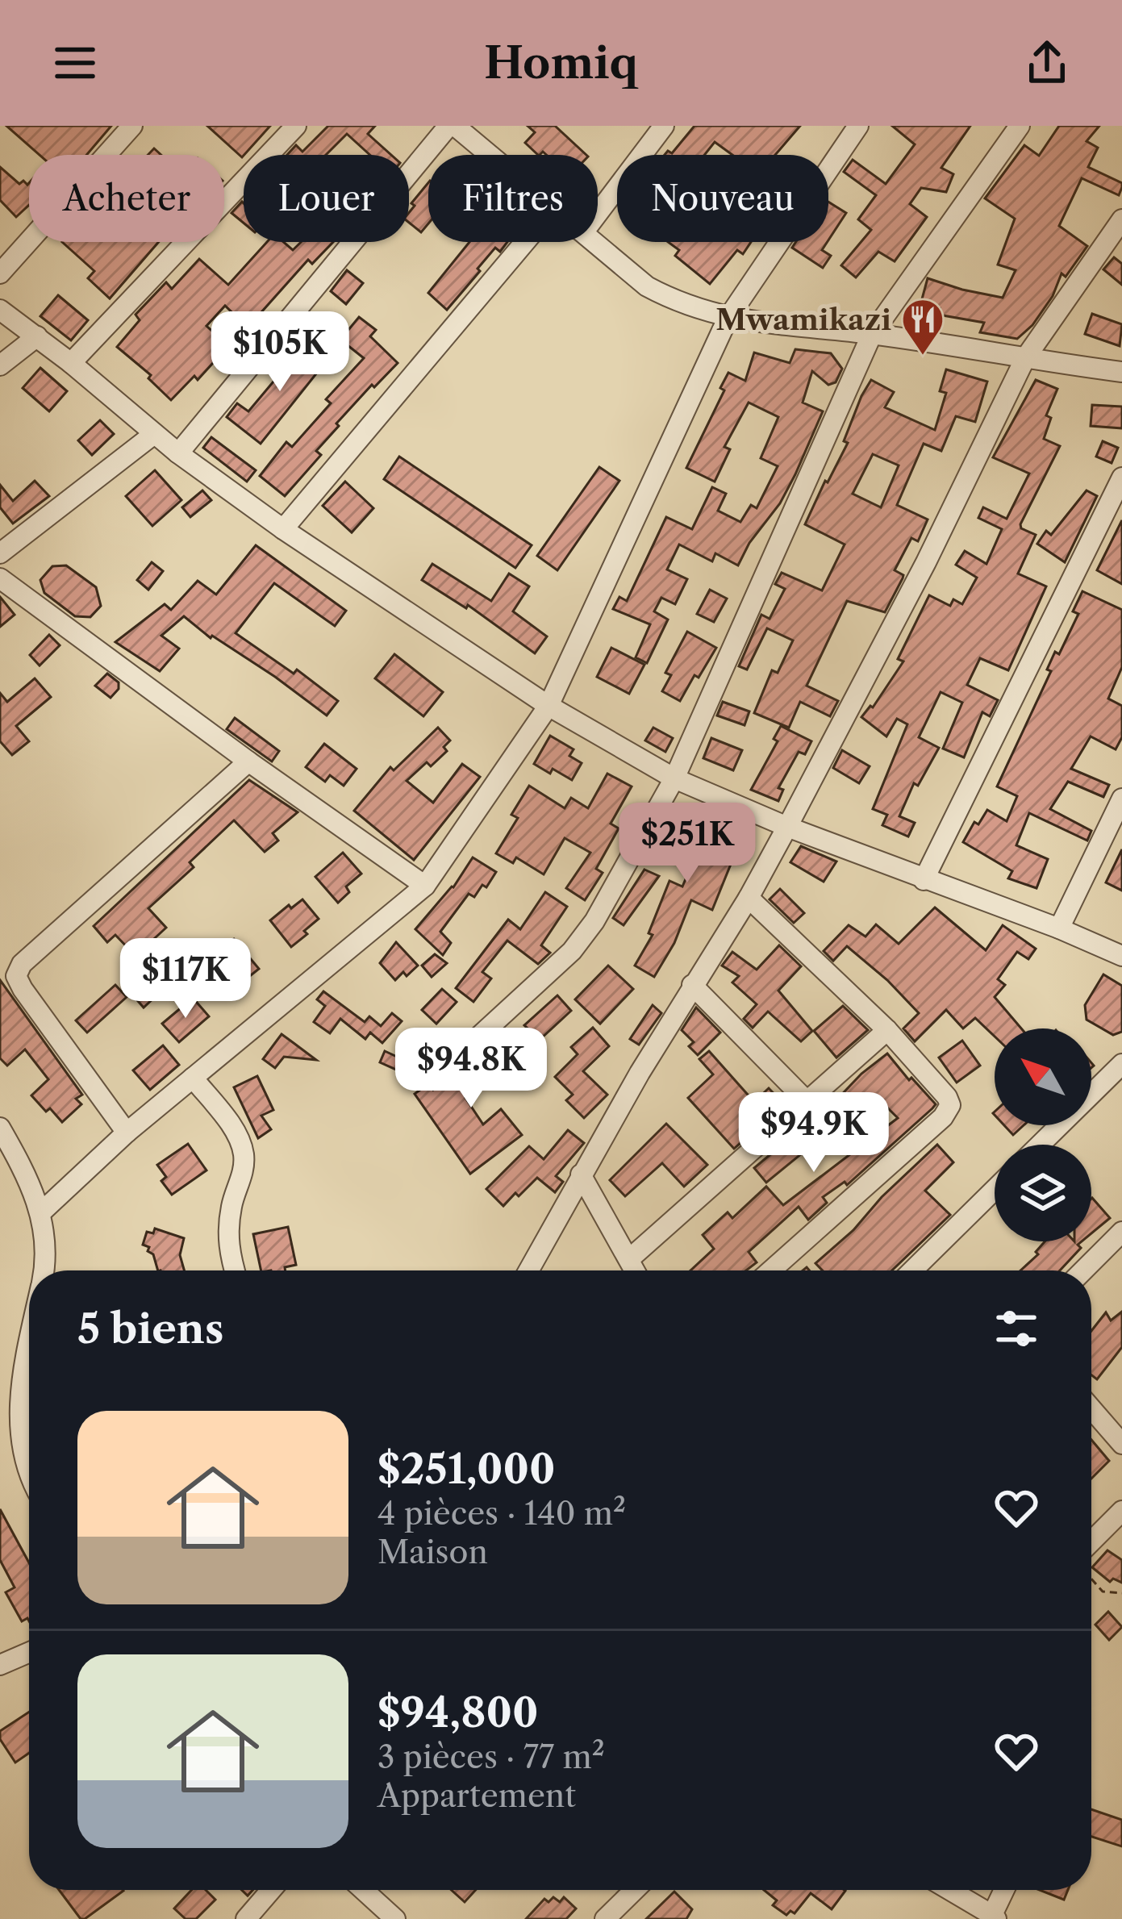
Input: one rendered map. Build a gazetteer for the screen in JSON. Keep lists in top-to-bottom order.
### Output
{
  "places": {
    "restaurant": ["Mwamikazi"]
  },
  "north": "top left",
  "page": {
    "header": "Homiq",
    "chip": [
      "Acheter",
      "Louer",
      "Filtres",
      "Nouveau"
    ],
    "price": [
      "$105K",
      "$251K",
      "$117K",
      "$94.8K",
      "$94.9K"
    ],
    "heading": "5 biens",
    "list": [
      {
        "name": "$251,000",
        "note": "4 pièces · 140 m² · Maison"
      },
      {
        "name": "$94,800",
        "note": "3 pièces · 77 m² · Appartement"
      }
    ]
  }
}
